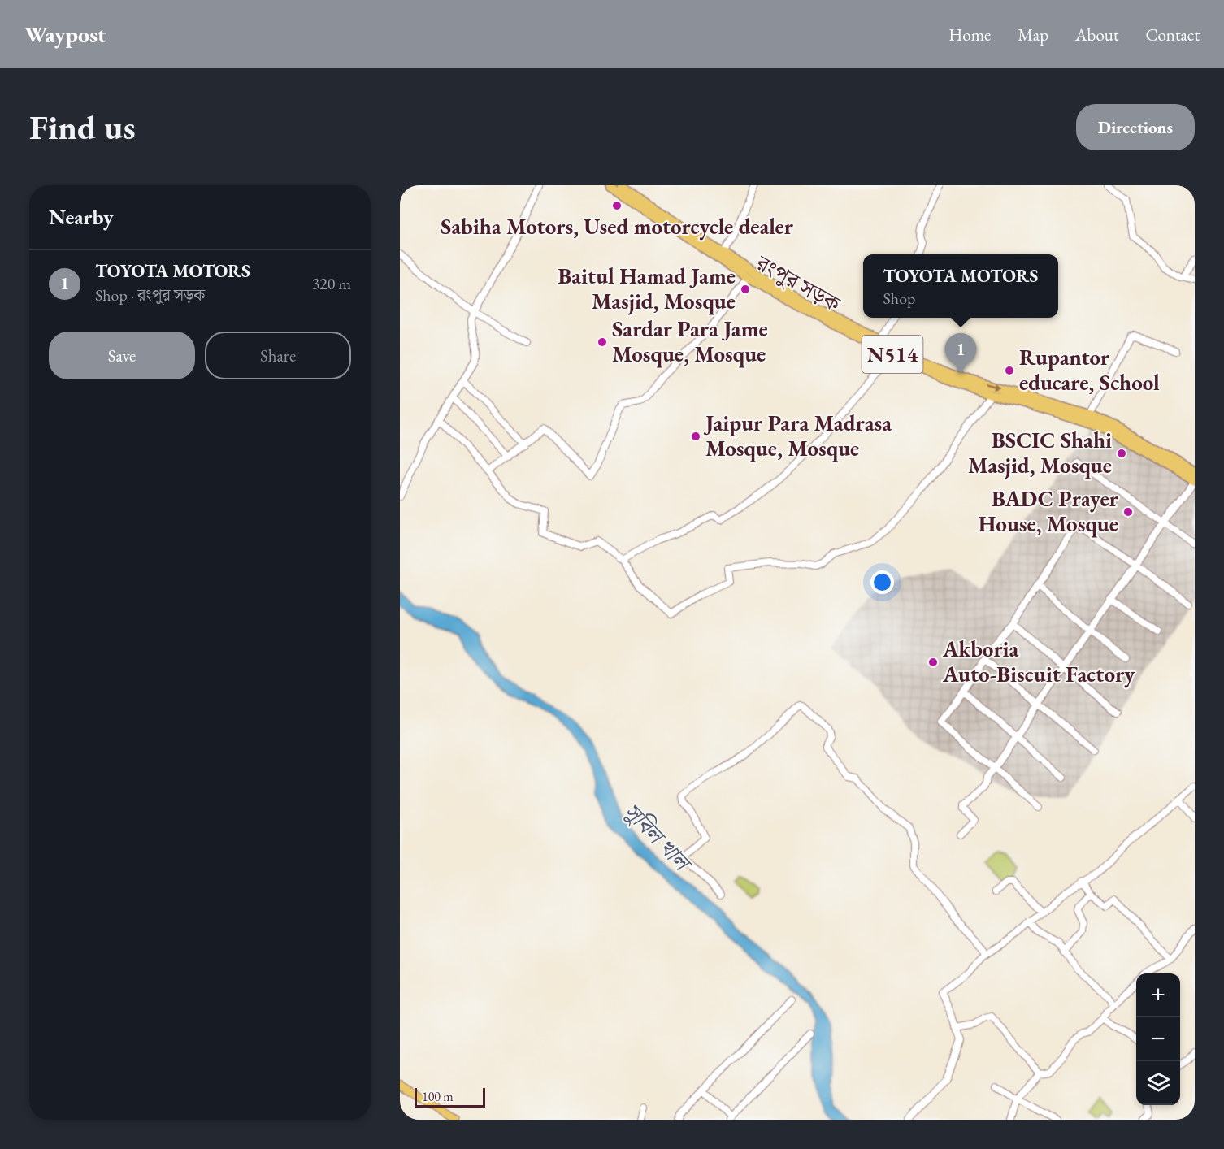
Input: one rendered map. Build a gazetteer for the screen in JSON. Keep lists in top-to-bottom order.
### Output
{
  "streets": {
    "highway": ["রংপুর সড়ক", "N514"]
  },
  "water": ["সুবিল খাল"],
  "places": [
    "Sabiha Motors, Used motorcycle dealer",
    "Baitul Hamad Jame Masjid, Mosque",
    "Sardar Para Jame Mosque, Mosque",
    "Rupantor educare, School",
    "Jaipur Para Madrasa Mosque, Mosque",
    "BSCIC Shahi Masjid, Mosque",
    "BADC Prayer House, Mosque",
    "Akboria Auto-Biscuit Factory"
  ],
  "scale_bar": "100 m",
  "page": {
    "header": "Waypost",
    "nav": [
      "Home",
      "Map",
      "About",
      "Contact"
    ],
    "buttons": [
      "Directions",
      ["Save", "Share"]
    ],
    "title": "Find us",
    "heading": "Nearby",
    "list": [
      {
        "mark": "1",
        "name": "TOYOTA MOTORS",
        "note": "Shop · রংপুর সড়ক",
        "value": "320 m"
      }
    ],
    "popup": ["TOYOTA MOTORS", "Shop"],
    "pins": "1",
    "map_buttons": ["+", "−"],
    "scale": "100 m"
  }
}
